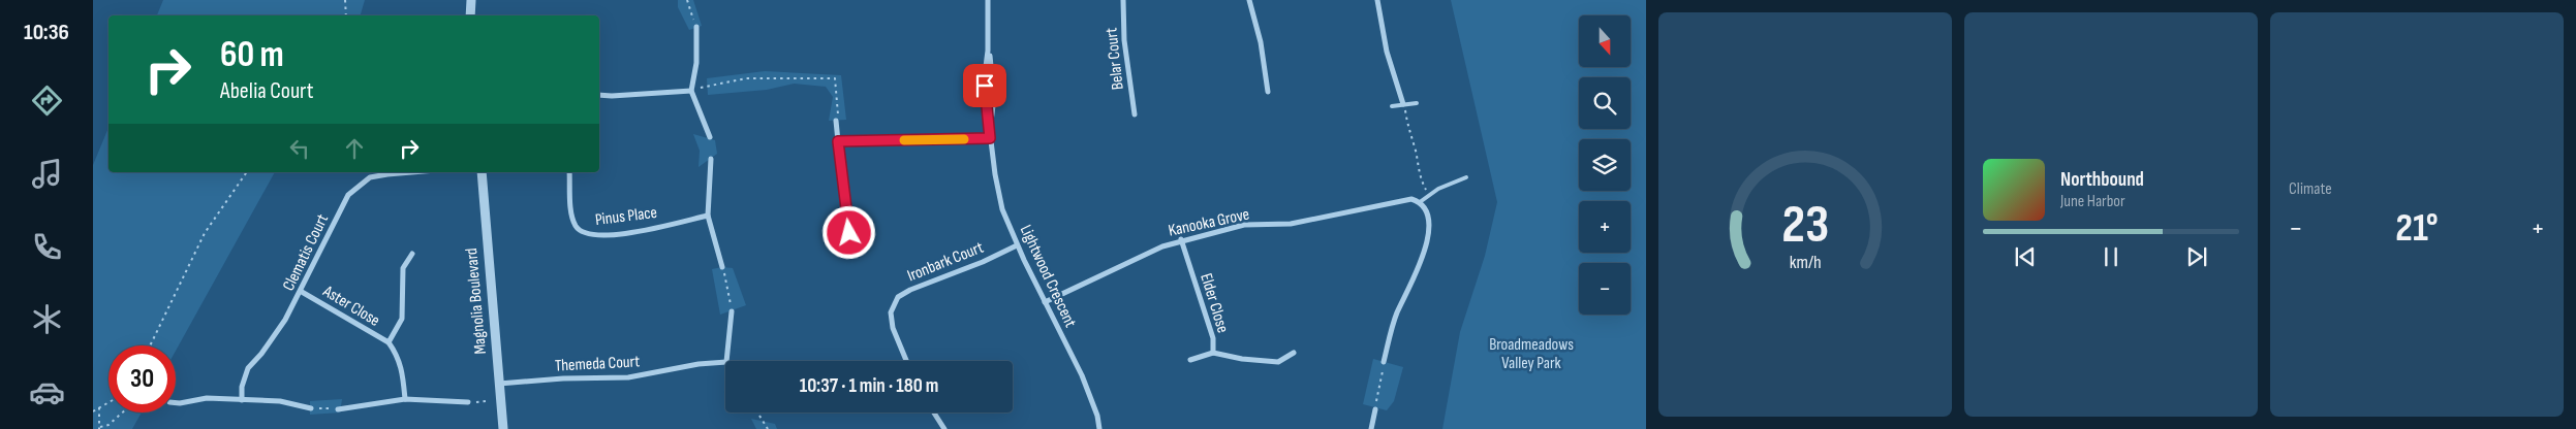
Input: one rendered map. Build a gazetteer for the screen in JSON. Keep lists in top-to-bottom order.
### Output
{
  "streets": {
    "street": [
      "Belar Court",
      "Pinus Place",
      "Kanooka Grove",
      "Clematis Court",
      "Ironbark Court",
      "Lightwood Crescent",
      "Magnolia Boulevard",
      "Elder Close",
      "Aster Close",
      "Themeda Court"
    ]
  },
  "crossings": [
    ["Kanooka Grove", "Lightwood Crescent"],
    ["Kanooka Grove", "Elder Close"],
    ["Clematis Court", "Aster Close"],
    ["Ironbark Court", "Lightwood Crescent"],
    ["Magnolia Boulevard", "Themeda Court"]
  ],
  "parks": ["Broadmeadows Valley Park"],
  "north": "bottom",
  "page": {
    "tabs": "10:36",
    "tile": "Climate",
    "map_buttons": ["+", "−"],
    "turn": ["60 m", "Abelia Court"],
    "song": ["Northbound", "June Harbor"],
    "heat": ["−", "21°", "+"],
    "limit": "30",
    "trip": "10:37 · 1 min · 180 m",
    "gauge": ["23", "km/h"]
  }
}
